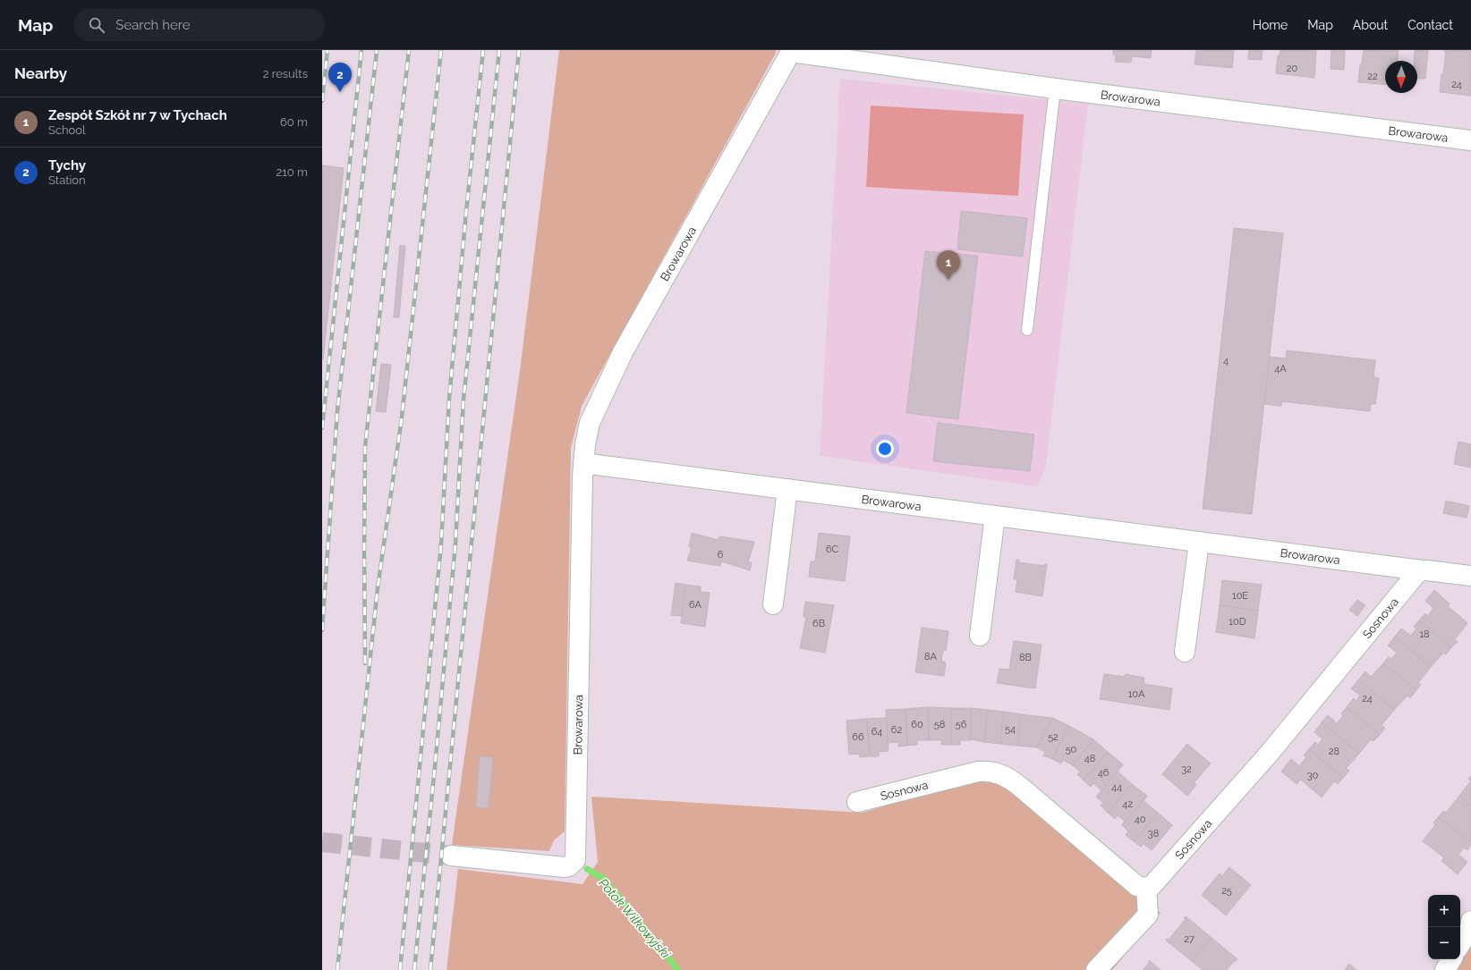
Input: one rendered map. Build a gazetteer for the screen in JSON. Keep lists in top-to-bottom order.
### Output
{
  "streets": {
    "street": ["Browarowa", "Sosnowa"]
  },
  "crossings": [
    ["Browarowa", "Sosnowa"]
  ],
  "water": ["Potok Wilkowyjski"],
  "house_numbers": [
    "20",
    "22",
    "24",
    "4",
    "4A",
    "6C",
    "6",
    "10E",
    "6A",
    "10D",
    "6B",
    "18",
    "8A",
    "8B",
    "10A",
    "24",
    "60",
    "58",
    "56",
    "54",
    "62",
    "64",
    "66",
    "52",
    "50",
    "28",
    "48",
    "32",
    "46",
    "30",
    "44",
    "42",
    "40",
    "38",
    "25",
    "27"
  ],
  "north": "bottom",
  "page": {
    "header": "Map",
    "search": "Search here",
    "nav": [
      "Home",
      "Map",
      "About",
      "Contact"
    ],
    "heading": ["Nearby", "2 results"],
    "pins": ["2", "1"],
    "list": [
      {
        "mark": "1",
        "name": "Zespół Szkół nr 7 w Tychach",
        "note": "School",
        "value": "60 m"
      },
      {
        "mark": "2",
        "name": "Tychy",
        "note": "Station",
        "value": "210 m"
      }
    ],
    "map_buttons": ["+", "−"]
  }
}
